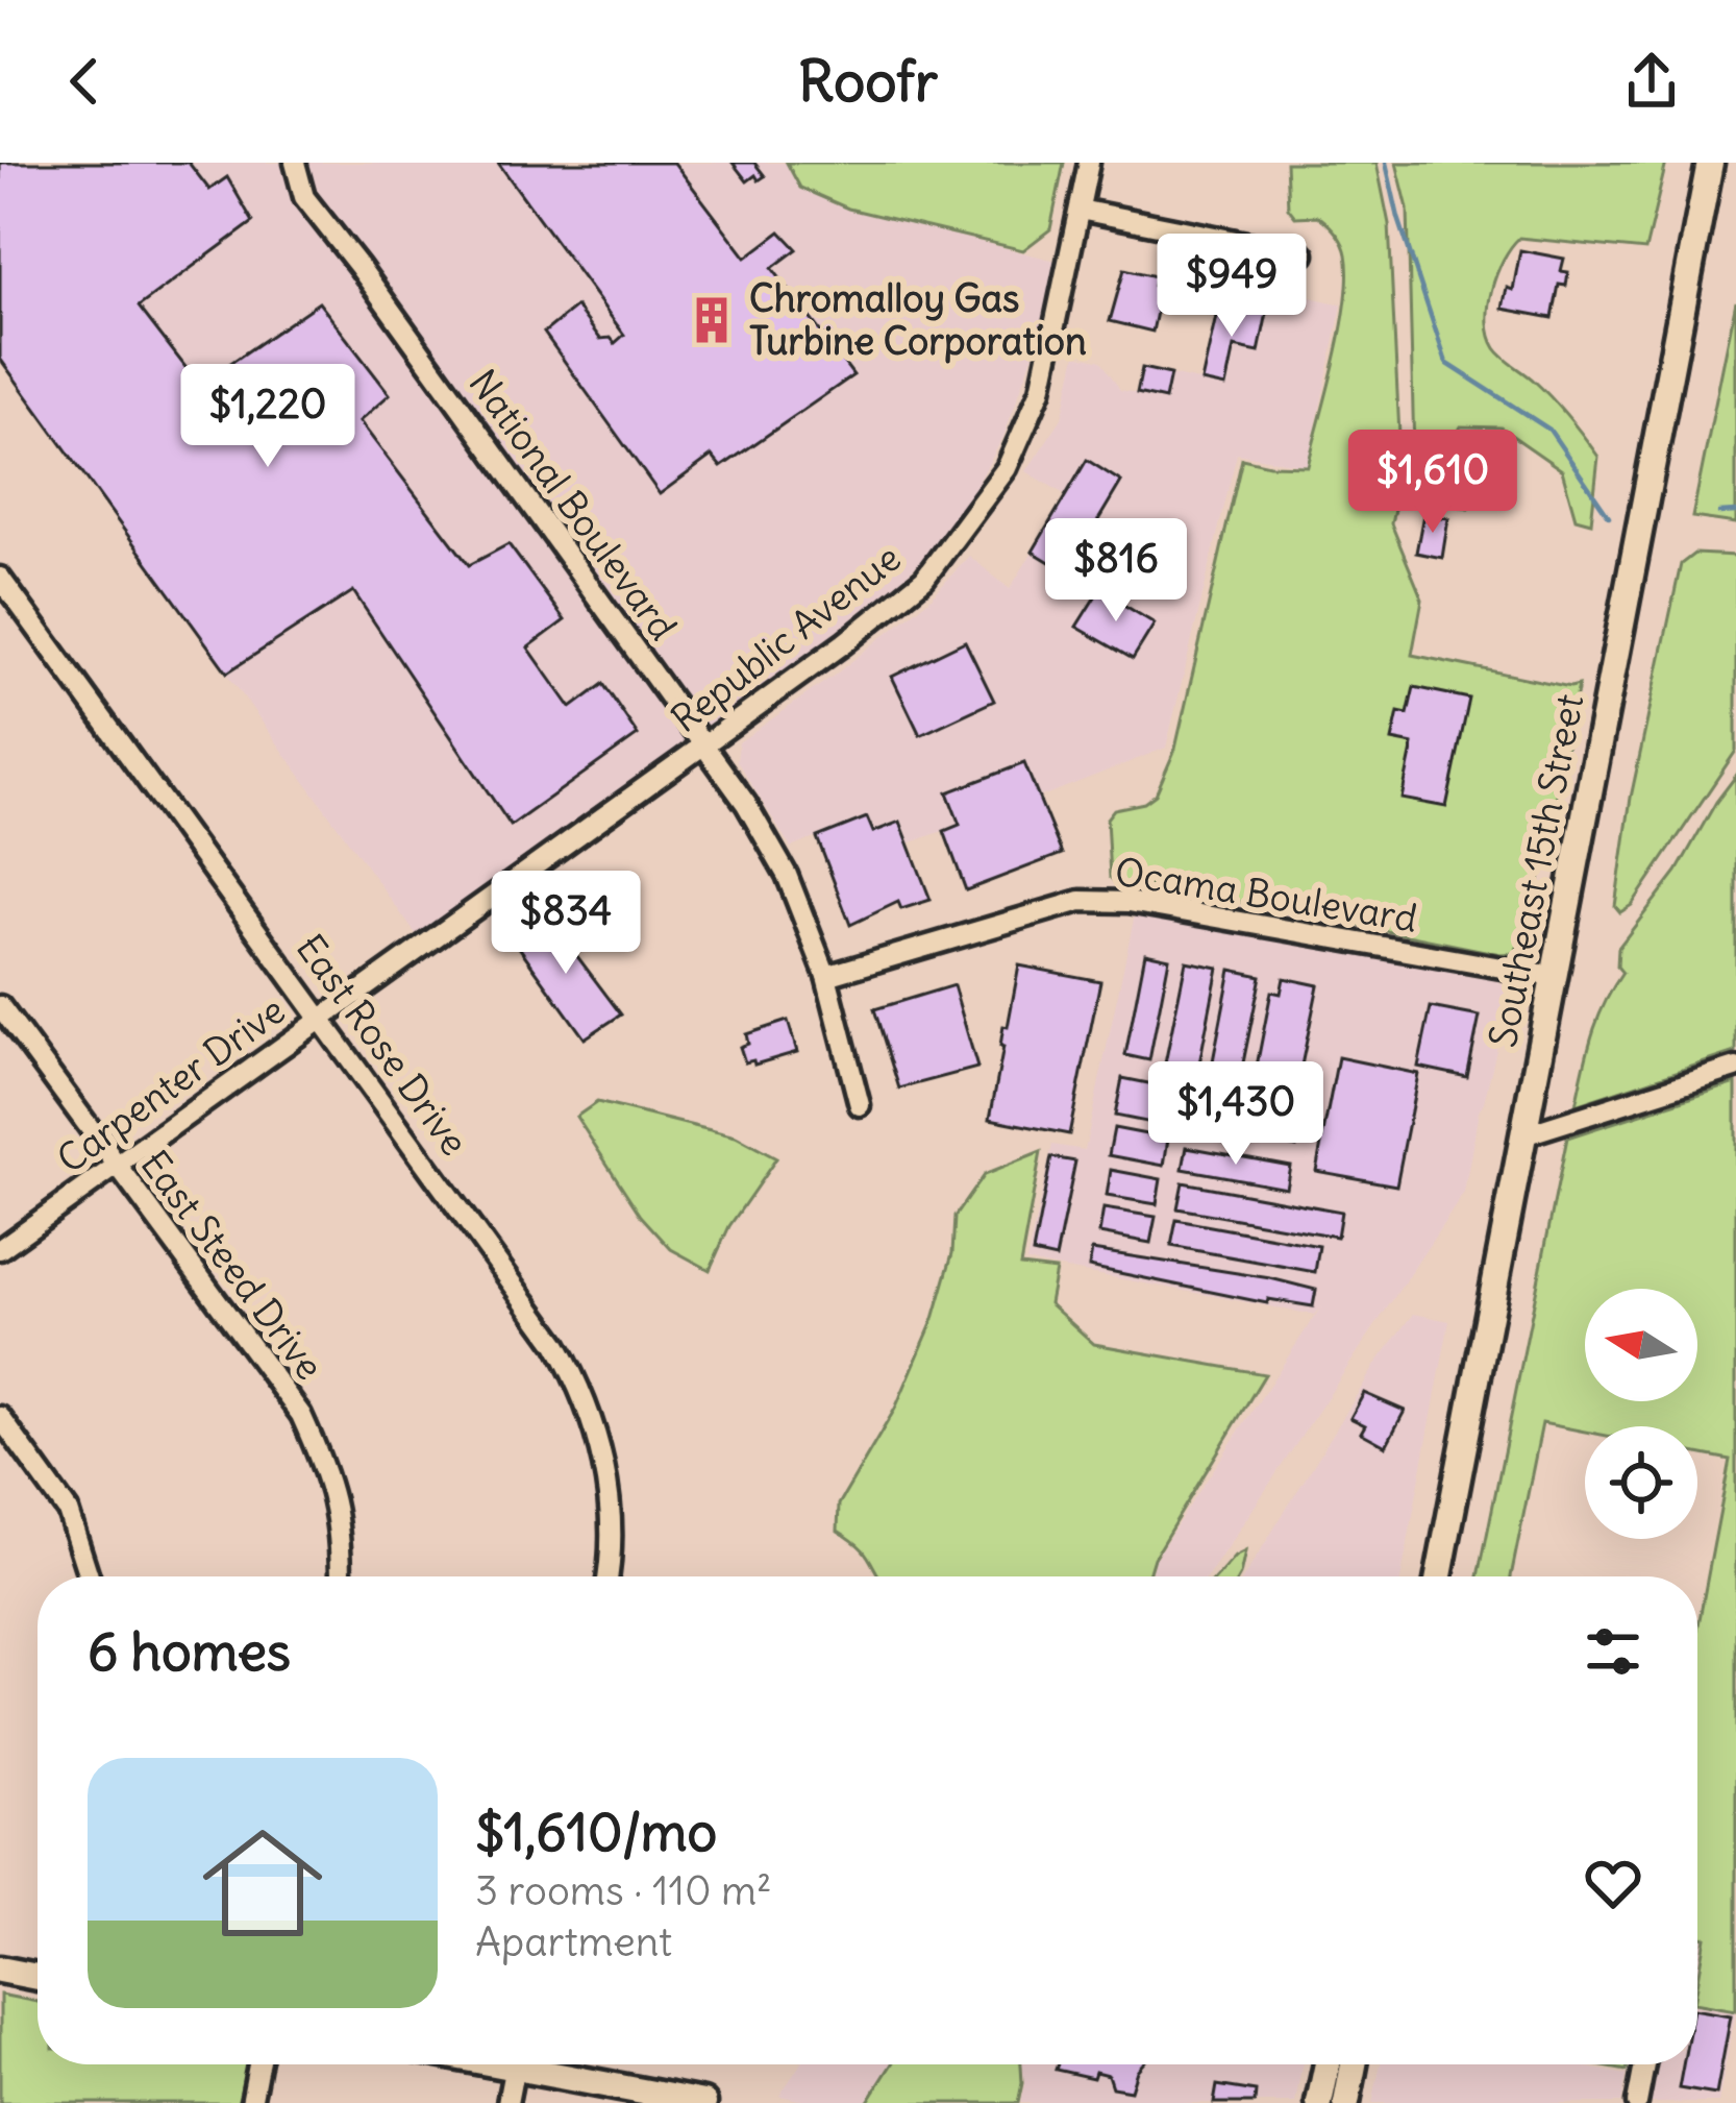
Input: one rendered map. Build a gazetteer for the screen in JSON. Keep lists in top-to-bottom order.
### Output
{
  "streets": {
    "main road": ["Southeast 15th Street"],
    "street": [
      "National Boulevard",
      "Republic Avenue",
      "Ocama Boulevard",
      "East Rose Drive",
      "Carpenter Drive",
      "East Steed Drive"
    ]
  },
  "crossings": [
    ["National Boulevard", "Republic Avenue"],
    ["National Boulevard", "Ocama Boulevard"],
    ["Republic Avenue", "East Rose Drive"],
    ["Republic Avenue", "Carpenter Drive"],
    ["Southeast 15th Street", "Ocama Boulevard"],
    ["East Rose Drive", "Carpenter Drive"],
    ["Carpenter Drive", "East Steed Drive"]
  ],
  "places": {
    "building": ["Chromalloy Gas Turbine Corporation"]
  },
  "north": "left",
  "page": {
    "header": "Roofr",
    "price": [
      "$949",
      "$1,220",
      "$1,610",
      "$816",
      "$834",
      "$1,430"
    ],
    "heading": "6 homes",
    "list": [
      {
        "name": "$1,610/mo",
        "note": "3 rooms · 110 m² · Apartment"
      }
    ]
  }
}
